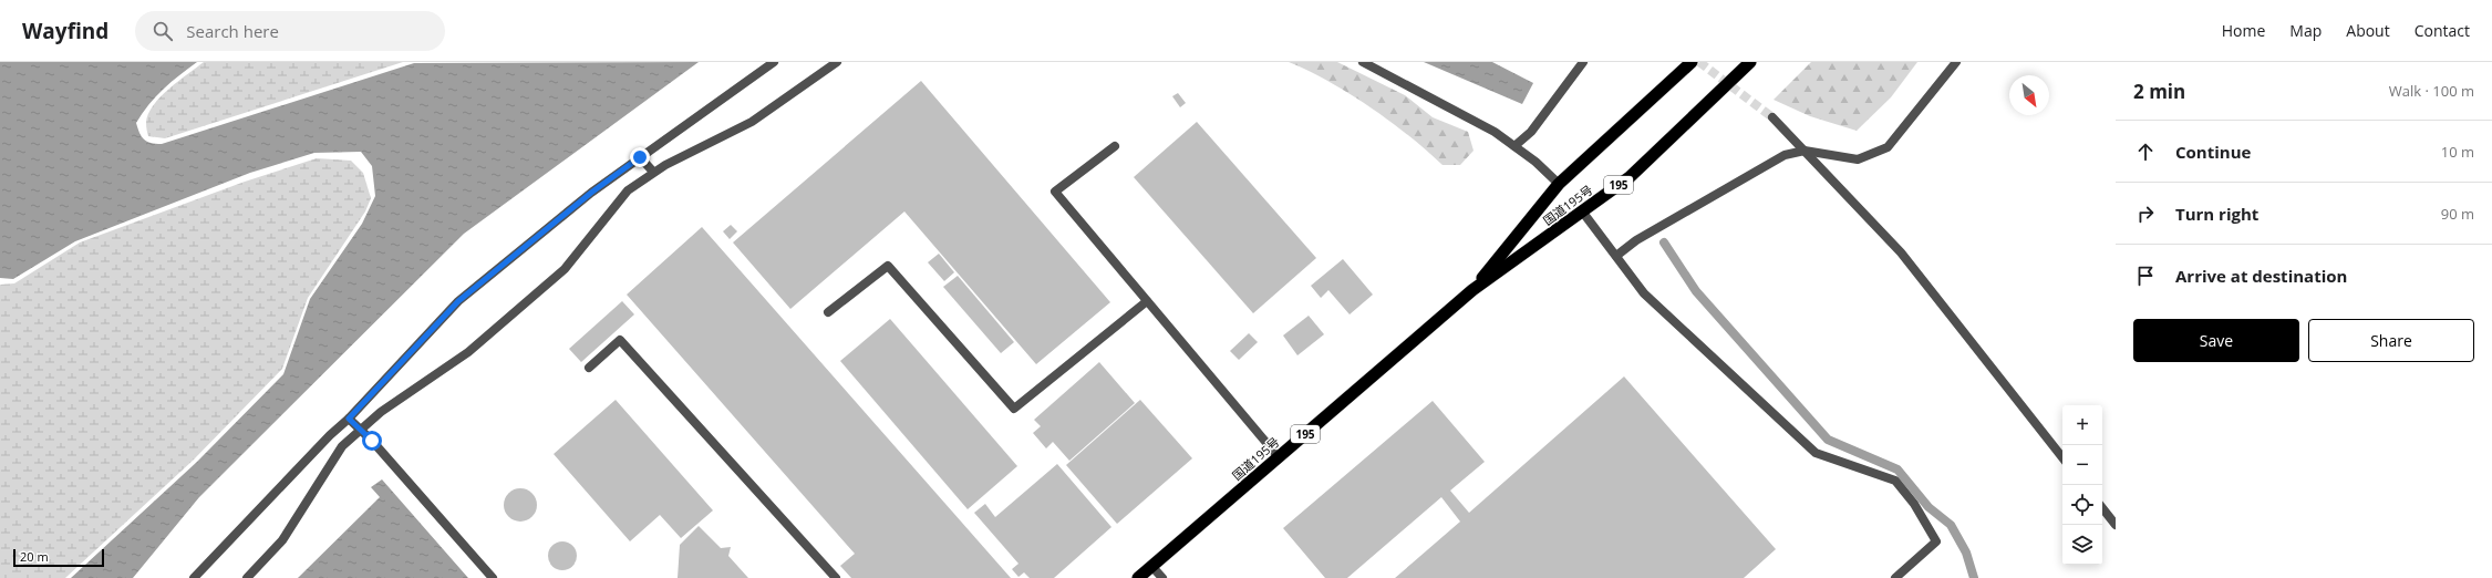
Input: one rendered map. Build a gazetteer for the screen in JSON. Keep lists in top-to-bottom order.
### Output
{
  "streets": {
    "highway": ["195", "国道195号"]
  },
  "scale_bar": "20 m",
  "north": "bottom right",
  "page": {
    "header": "Wayfind",
    "search": "Search here",
    "nav": [
      "Home",
      "Map",
      "About",
      "Contact"
    ],
    "heading": ["2 min", "Walk · 100 m"],
    "list": [
      ["Continue", "10 m"],
      ["Turn right", "90 m"],
      "Arrive at destination"
    ],
    "buttons": ["Save", "Share"],
    "map_buttons": ["+", "−"],
    "scale": "20 m"
  }
}
